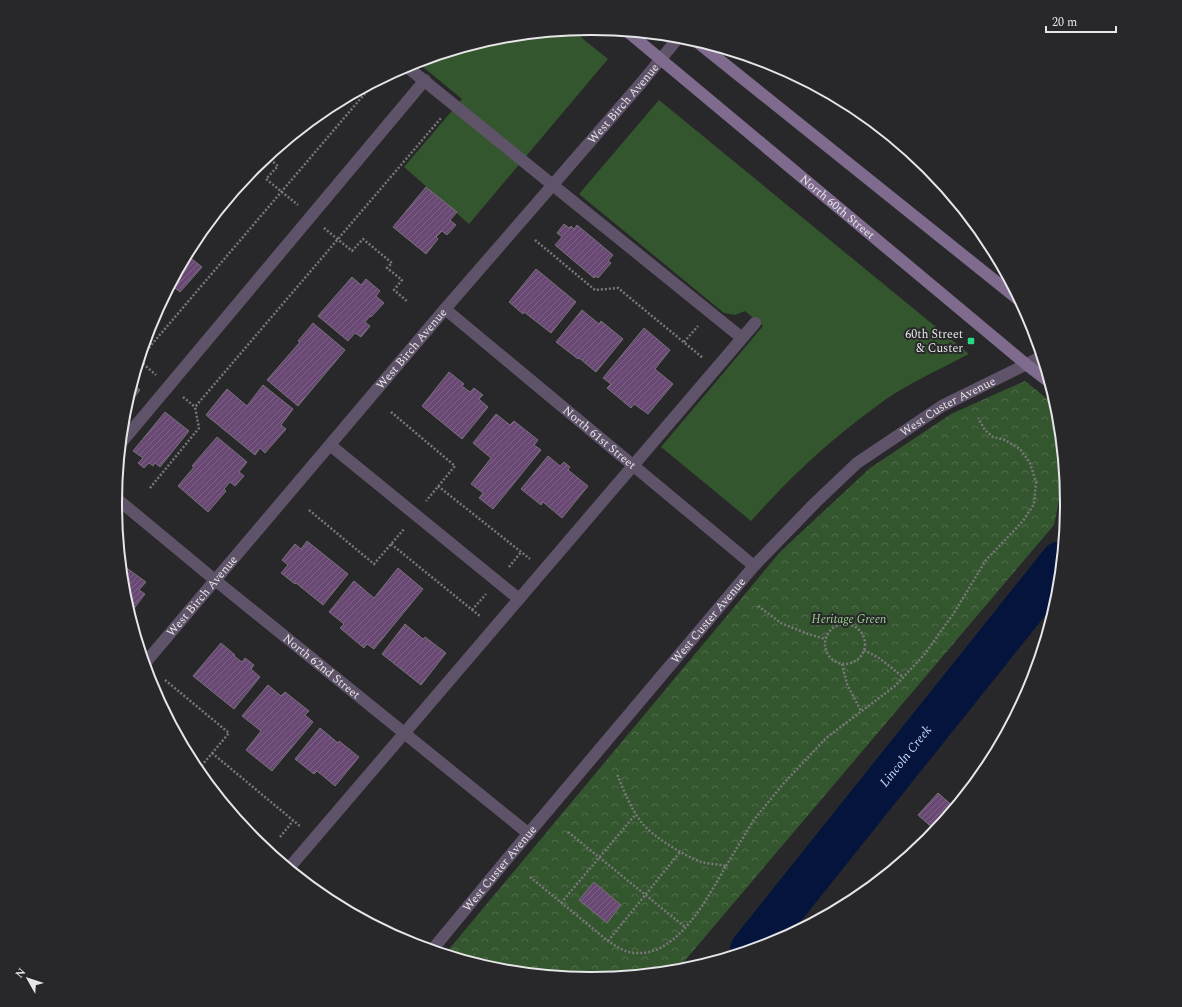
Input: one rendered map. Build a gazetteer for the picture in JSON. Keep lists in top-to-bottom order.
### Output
{
  "streets": {
    "main road": ["North 60th Street"],
    "street": [
      "West Birch Avenue",
      "West Custer Avenue",
      "North 61st Street",
      "North 62nd Street"
    ]
  },
  "crossings": [
    ["West Birch Avenue", "North 60th Street"],
    ["West Birch Avenue", "North 61st Street"],
    ["West Birch Avenue", "North 62nd Street"],
    ["North 60th Street", "West Custer Avenue"],
    ["West Custer Avenue", "North 61st Street"],
    ["West Custer Avenue", "North 62nd Street"]
  ],
  "water": ["Lincoln Creek"],
  "parks": ["Heritage Green"],
  "places": {
    "transit": ["60th Street & Custer"]
  },
  "scale_bar": "20 m",
  "north": "top left"
}
